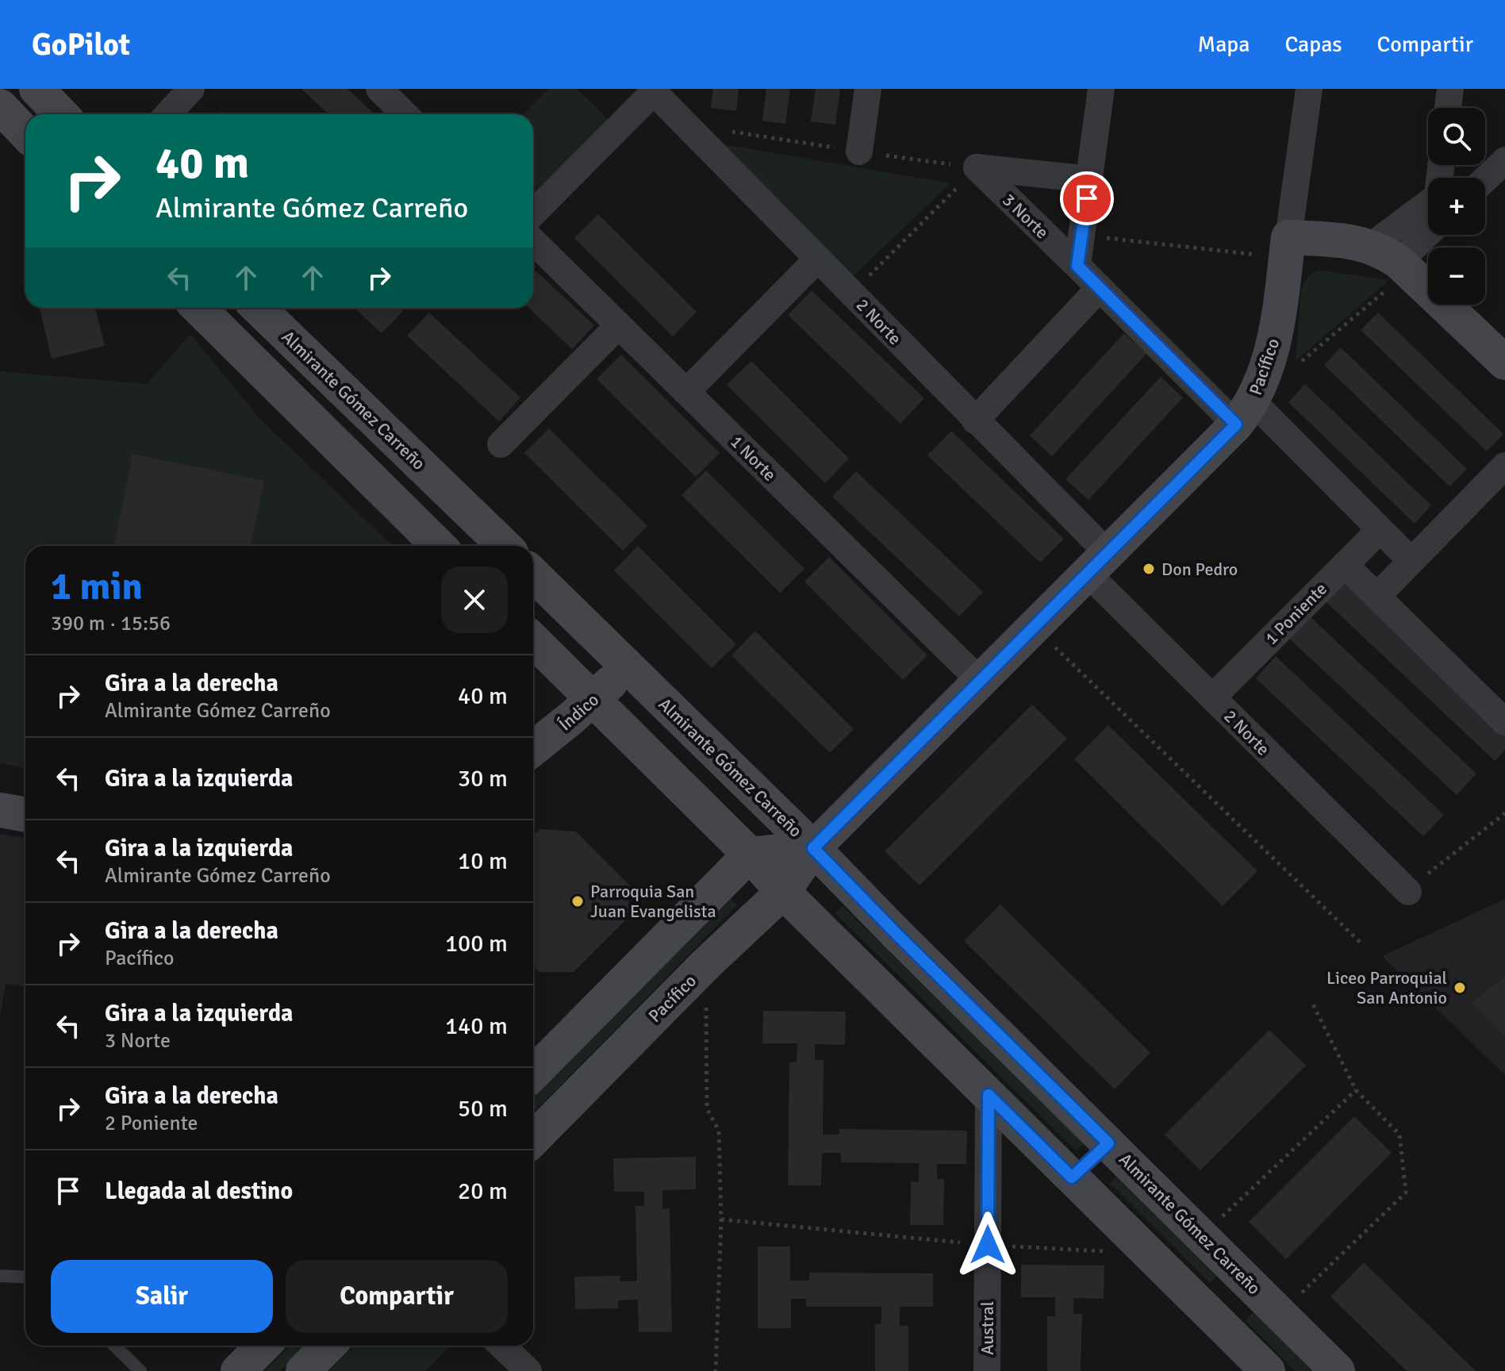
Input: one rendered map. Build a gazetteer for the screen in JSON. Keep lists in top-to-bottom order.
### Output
{
  "streets": {
    "street": [
      "3 Norte",
      "2 Norte",
      "Pacífico",
      "Almirante Gómez Carreño",
      "1 Norte",
      "1 Poniente",
      "Índico",
      "Austral"
    ]
  },
  "crossings": [
    ["3 Norte", "Pacífico"],
    ["3 Norte", "1 Poniente"],
    ["2 Norte", "Pacífico"],
    ["2 Norte", "1 Poniente"],
    ["Pacífico", "Almirante Gómez Carreño"],
    ["Pacífico", "1 Norte"],
    ["Almirante Gómez Carreño", "Índico"]
  ],
  "places": ["Don Pedro", "Parroquia San Juan Evangelista", "Liceo Parroquial San Antonio"],
  "page": {
    "header": "GoPilot",
    "nav": ["Mapa", "Capas", "Compartir"],
    "map_buttons": ["+", "−"],
    "turn": ["40 m", "Almirante Gómez Carreño"],
    "heading": ["1 min", "390 m · 15:56"],
    "list": [
      {
        "name": "Gira a la derecha",
        "note": "Almirante Gómez Carreño",
        "value": "40 m"
      },
      {
        "name": "Gira a la izquierda",
        "value": "30 m"
      },
      {
        "name": "Gira a la izquierda",
        "note": "Almirante Gómez Carreño",
        "value": "10 m"
      },
      {
        "name": "Gira a la derecha",
        "note": "Pacífico",
        "value": "100 m"
      },
      {
        "name": "Gira a la izquierda",
        "note": "3 Norte",
        "value": "140 m"
      },
      {
        "name": "Gira a la derecha",
        "note": "2 Poniente",
        "value": "50 m"
      },
      {
        "name": "Llegada al destino",
        "value": "20 m"
      }
    ],
    "buttons": ["Salir", "Compartir"]
  }
}
